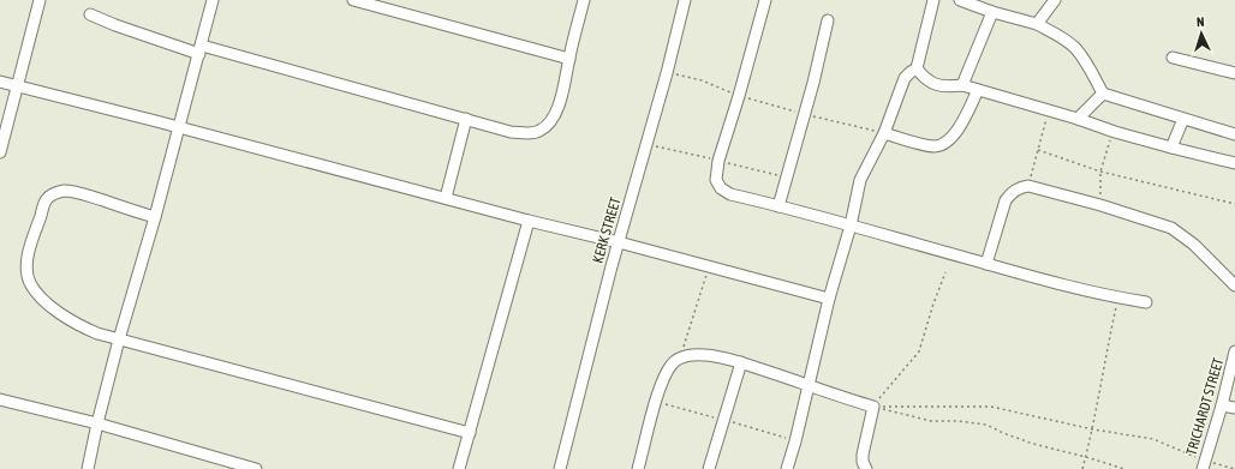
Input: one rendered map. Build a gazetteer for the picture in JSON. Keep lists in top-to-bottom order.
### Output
{
  "streets": {
    "street": ["KERK STREET", "TRICHARDT STREET"]
  },
  "north": "top"
}
